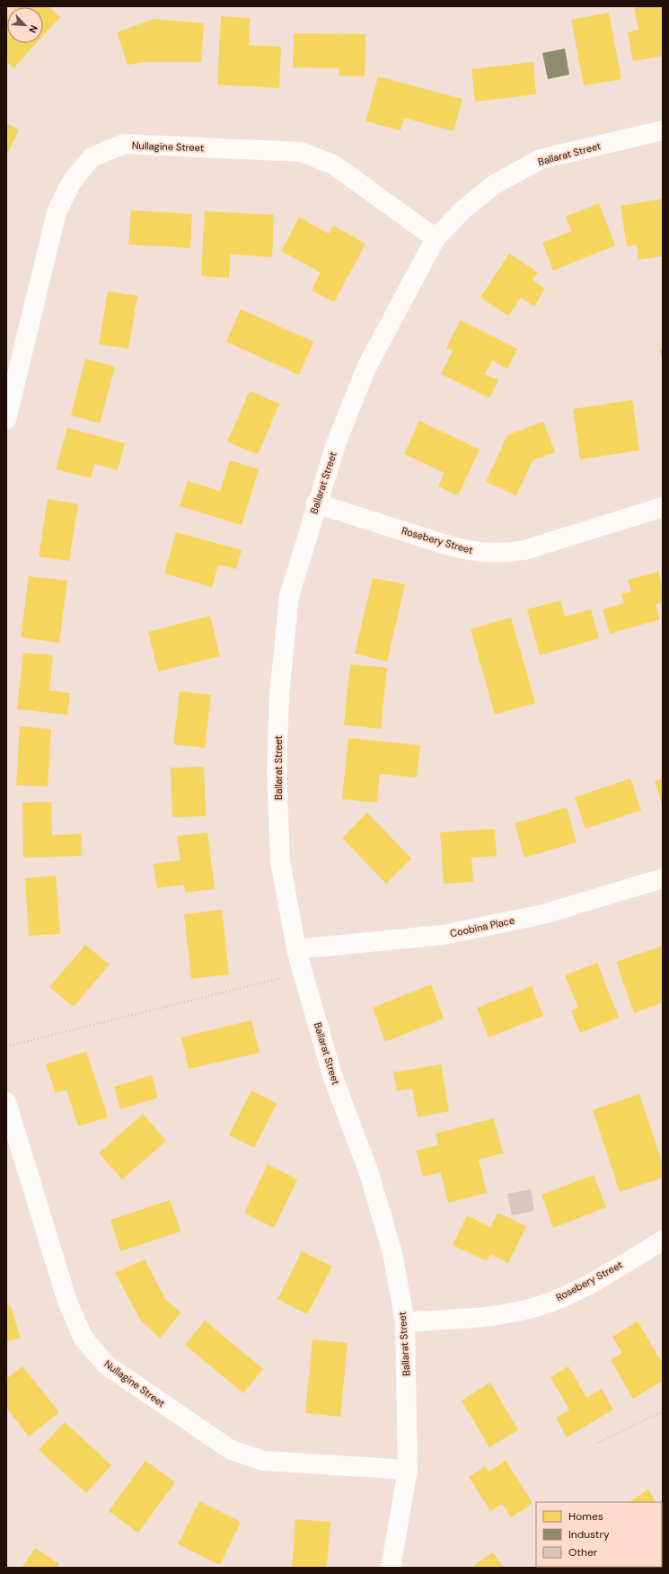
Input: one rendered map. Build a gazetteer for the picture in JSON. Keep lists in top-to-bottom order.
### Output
{
  "streets": {
    "street": [
      "Nullagine Street",
      "Ballarat Street",
      "Rosebery Street",
      "Coobina Place"
    ]
  },
  "crossings": [
    ["Nullagine Street", "Ballarat Street"],
    ["Ballarat Street", "Rosebery Street"],
    ["Ballarat Street", "Coobina Place"]
  ],
  "legend": ["Homes", "Industry", "Other"],
  "north": "bottom right"
}
